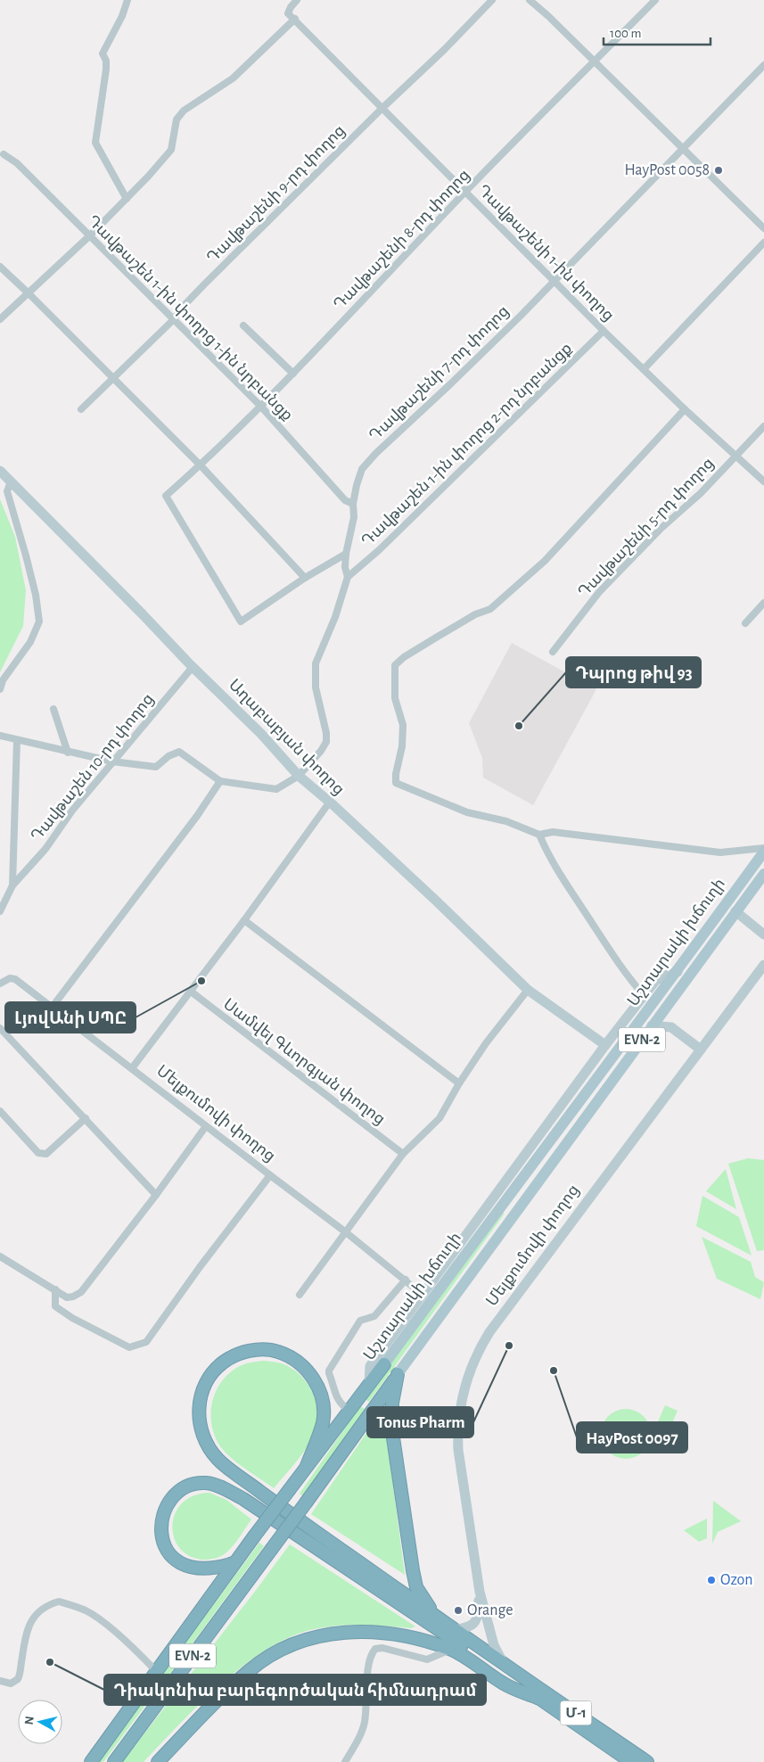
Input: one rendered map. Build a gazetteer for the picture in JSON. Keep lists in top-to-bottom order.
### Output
{
  "streets": {
    "highway": ["Աշտարակի խճուղի", "EVN-2", "Մ-1"],
    "street": [
      "Դավթաշենի 9-րդ փողոց",
      "Դավթաշենի 8-րդ փողոց",
      "Դավթաշենի 1-ին փողոց",
      "Դավթաշեն 1-ին փողոց 1-ին նրբանցք",
      "Դավթաշենի 7-րդ փողոց",
      "Դավթաշեն 1-ին փողոց 2-րդ նրբանցք",
      "Դավթաշենի 5-րդ փողոց",
      "Աղաբաբյան փողոց",
      "Դավթաշեն 10-րդ փողոց",
      "Սամվել Գևորգյան փողոց",
      "Մելքումովի փողոց"
    ]
  },
  "crossings": [
    ["Դավթաշենի 9-րդ փողոց", "Դավթաշենի 1-ին փողոց"],
    ["Դավթաշենի 9-րդ փողոց", "Դավթաշեն 1-ին փողոց 1-ին նրբանցք"],
    ["Դավթաշենի 8-րդ փողոց", "Դավթաշենի 1-ին փողոց"],
    ["Դավթաշենի 8-րդ փողոց", "Դավթաշեն 1-ին փողոց 1-ին նրբանցք"],
    ["Դավթաշենի 1-ին փողոց", "Դավթաշենի 7-րդ փողոց"],
    ["Դավթաշենի 1-ին փողոց", "Դավթաշեն 1-ին փողոց 2-րդ նրբանցք"],
    ["Դավթաշենի 1-ին փողոց", "Դավթաշենի 5-րդ փողոց"],
    ["Դավթաշեն 1-ին փողոց 1-ին նրբանցք", "Դավթաշենի 7-րդ փողոց"],
    ["Դավթաշենի 7-րդ փողոց", "Դավթաշեն 1-ին փողոց 2-րդ նրբանցք"],
    ["Դավթաշենի 7-րդ փողոց", "Աղաբաբյան փողոց"],
    ["Աղաբաբյան փողոց", "Դավթաշեն 10-րդ փողոց"],
    ["Մելքումովի փողոց", "Մ-1"]
  ],
  "places": [
    "HayPost 0058",
    "Դպրոց թիվ 93",
    "ԼյովԱնի ՍՊԸ",
    "Tonus Pharm",
    "HayPost 0097",
    "Ozon",
    "Orange",
    "Դիակոնիա բարեգործական հիմնադրամ"
  ],
  "scale_bar": "100 m",
  "north": "left"
}
